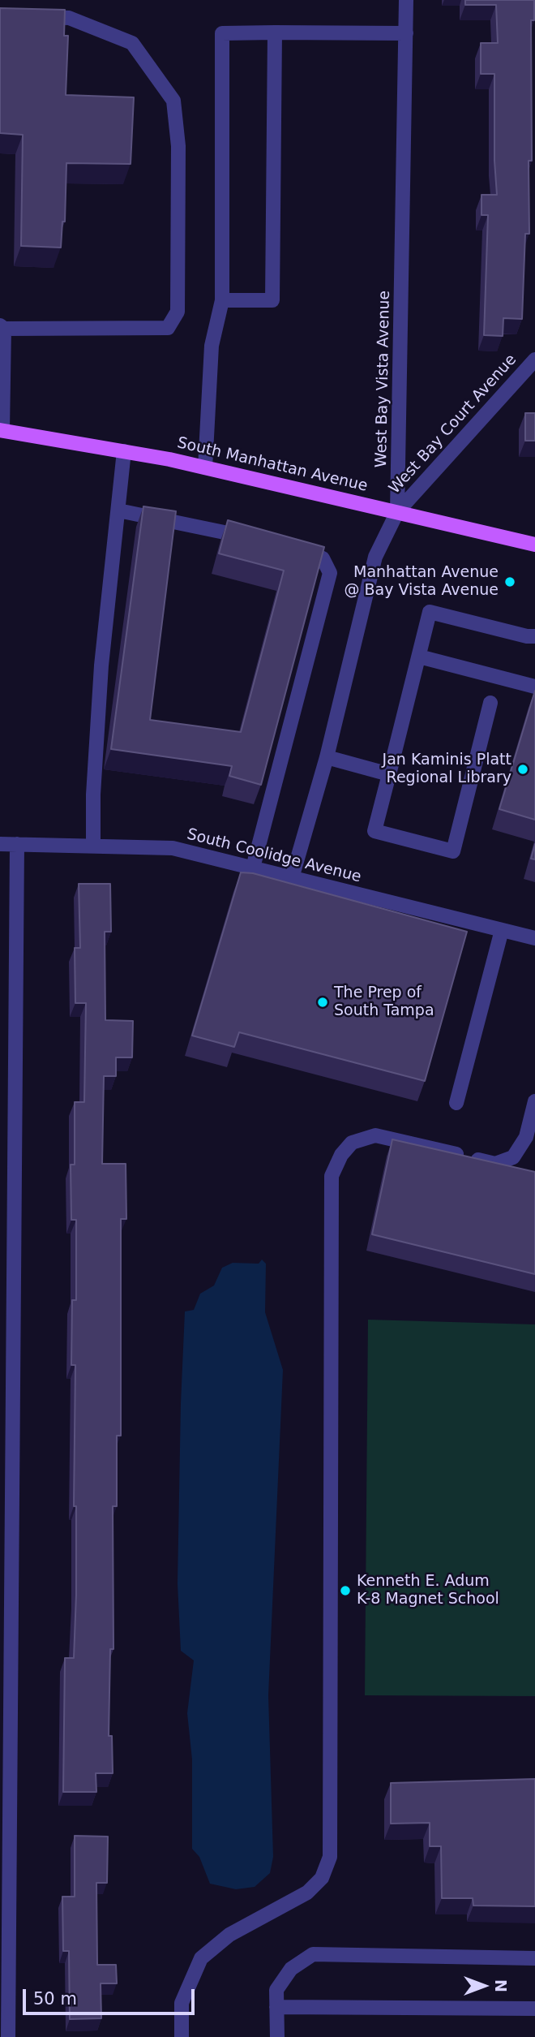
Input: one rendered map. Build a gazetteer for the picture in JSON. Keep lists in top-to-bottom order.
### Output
{
  "streets": {
    "main road": ["South Manhattan Avenue"],
    "street": ["West Bay Vista Avenue", "West Bay Court Avenue", "South Coolidge Avenue"]
  },
  "crossings": [
    ["West Bay Vista Avenue", "West Bay Court Avenue"],
    ["West Bay Vista Avenue", "South Manhattan Avenue"],
    ["West Bay Vista Avenue", "South Coolidge Avenue"],
    ["West Bay Court Avenue", "South Manhattan Avenue"]
  ],
  "places": [
    "Manhattan Avenue @ Bay Vista Avenue",
    "Jan Kaminis Platt Regional Library",
    "The Prep of South Tampa",
    "Kenneth E. Adum K-8 Magnet School"
  ],
  "scale_bar": "50 m",
  "north": "right"
}
